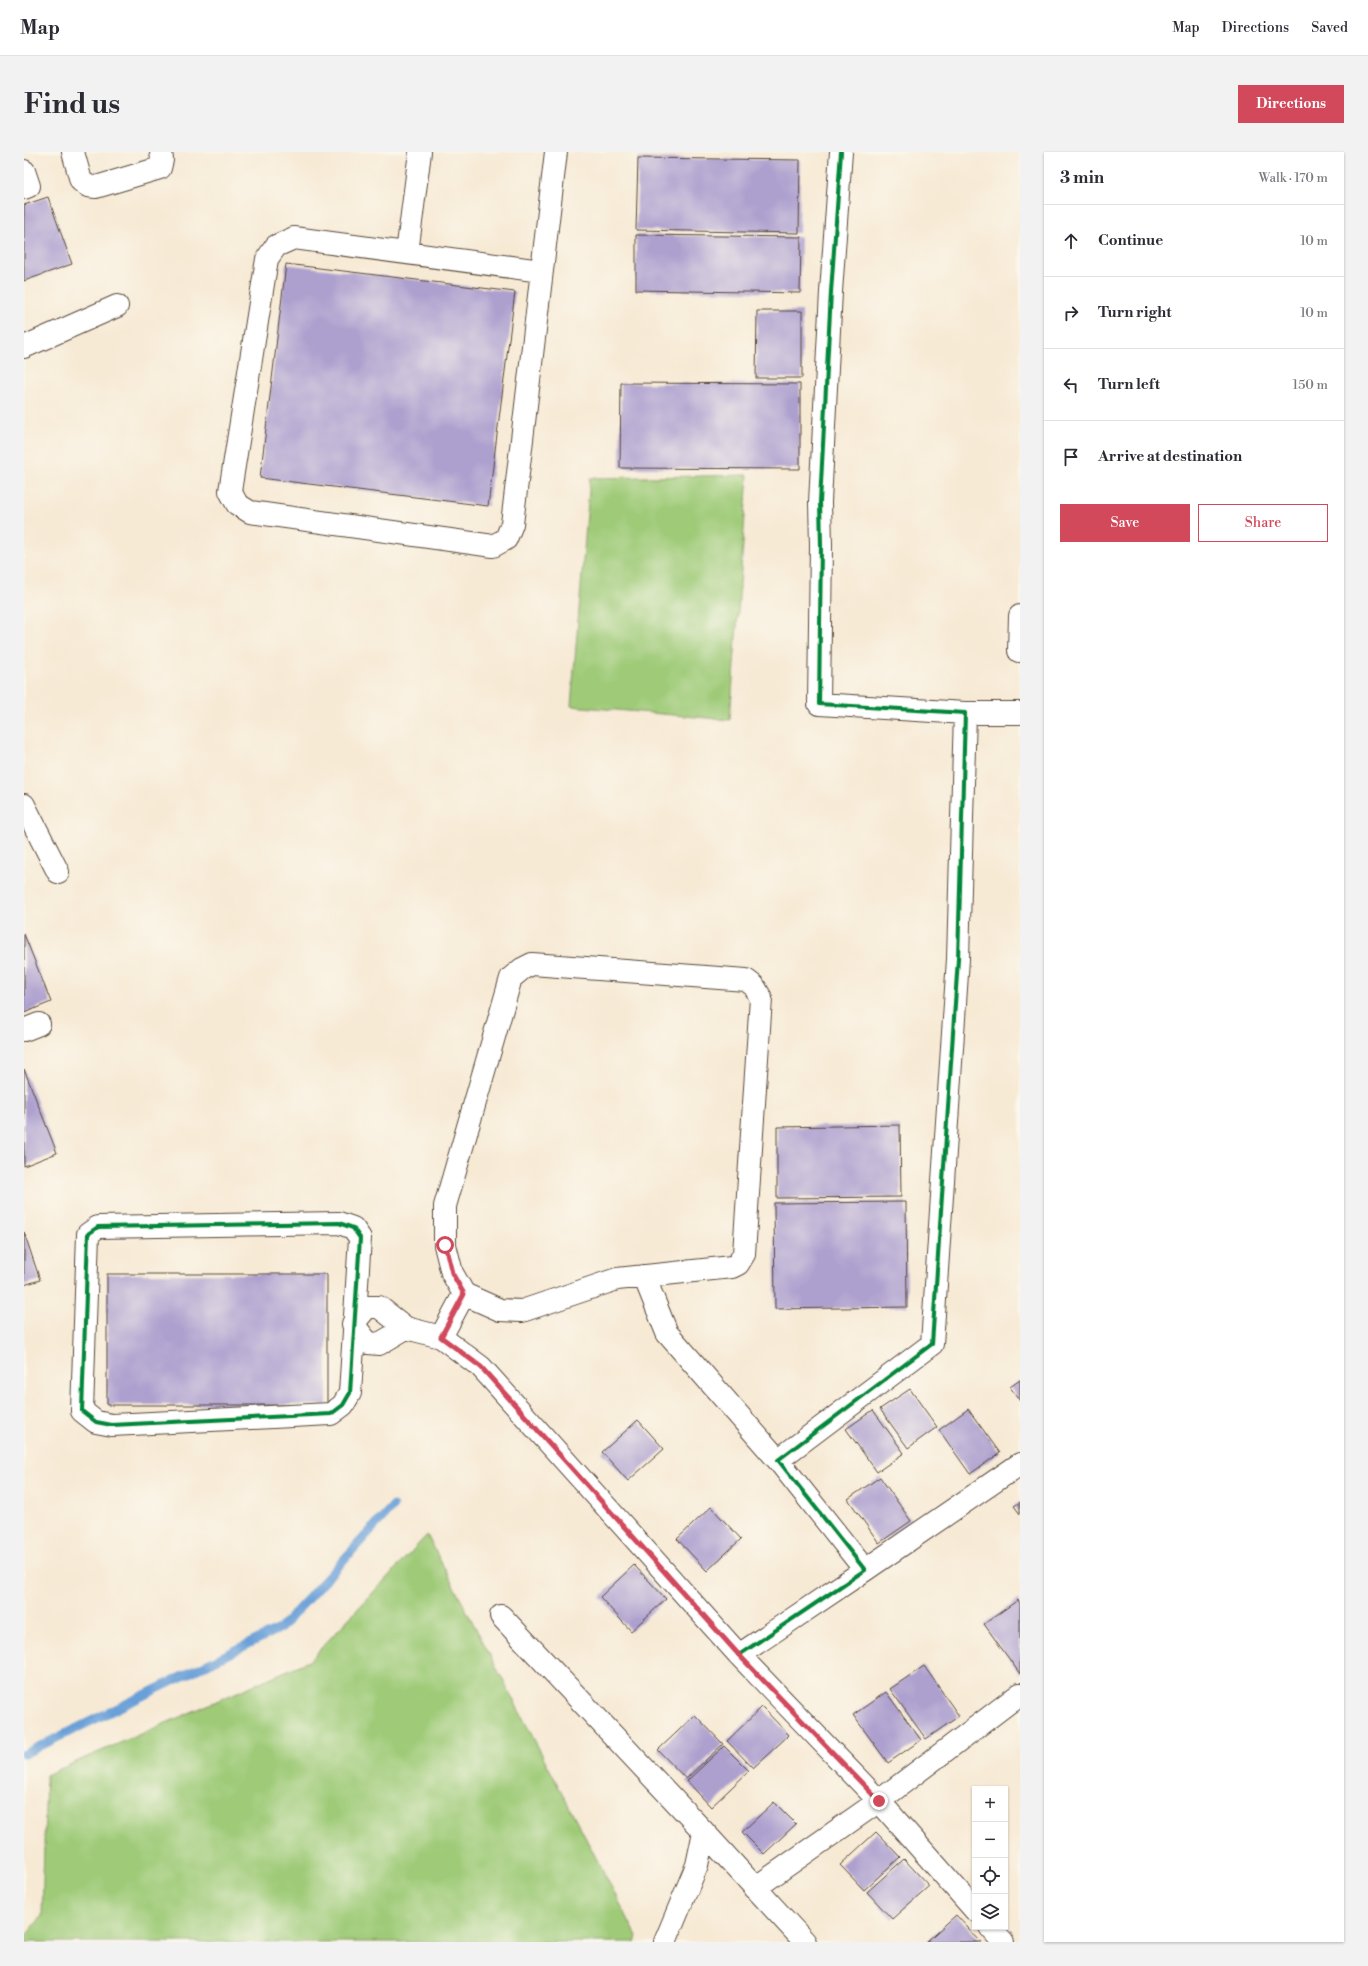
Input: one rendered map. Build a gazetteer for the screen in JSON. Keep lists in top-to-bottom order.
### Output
{
  "page": {
    "header": "Map",
    "nav": ["Map", "Directions", "Saved"],
    "buttons": [
      "Directions",
      ["Save", "Share"]
    ],
    "title": "Find us",
    "heading": ["3 min", "Walk · 170 m"],
    "list": [
      ["Continue", "10 m"],
      ["Turn right", "10 m"],
      ["Turn left", "150 m"],
      "Arrive at destination"
    ],
    "map_buttons": ["+", "−"]
  }
}
